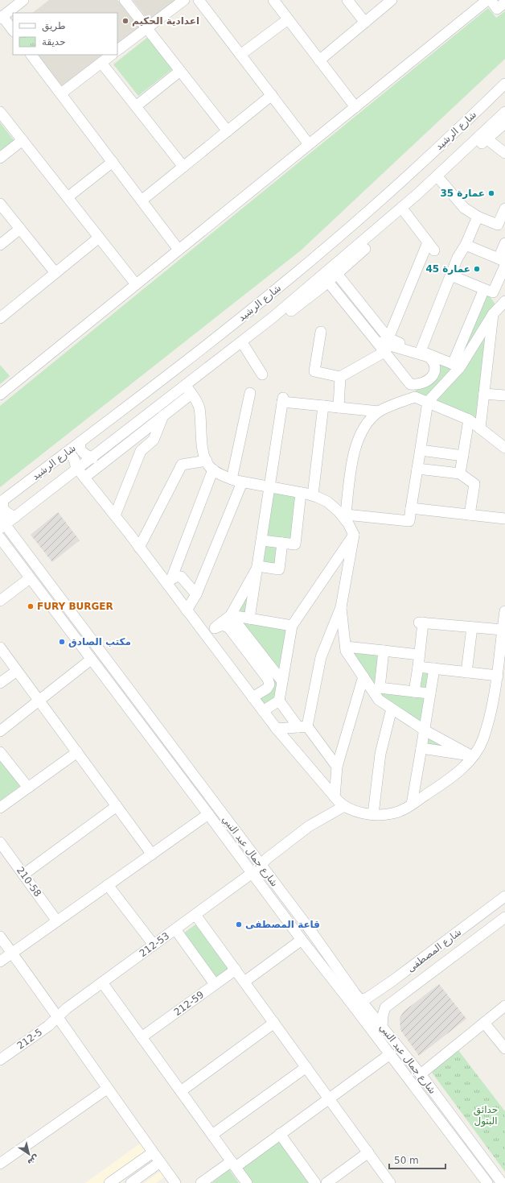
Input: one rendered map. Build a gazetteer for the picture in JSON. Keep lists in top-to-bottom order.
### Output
{
  "streets": {
    "street": [
      "شارع الرشيد",
      "شارع جمال عبد النبي",
      "210-58",
      "212-53",
      "شارع المصطفى",
      "212-59",
      "212-5"
    ]
  },
  "crossings": [
    ["شارع الرشيد", "شارع جمال عبد النبي"],
    ["شارع جمال عبد النبي", "212-53"],
    ["شارع جمال عبد النبي", "شارع المصطفى"],
    ["212-53", "212-5"]
  ],
  "parks": ["حدائق البتول"],
  "places": [
    "اعدادية الحكيم",
    "عمارة 35",
    "عمارة 45",
    "FURY BURGER",
    "مكتب الصادق",
    "قاعة المصطفى"
  ],
  "legend": ["طريق", "حديقة"],
  "scale_bar": "50 m",
  "north": "bottom right"
}
